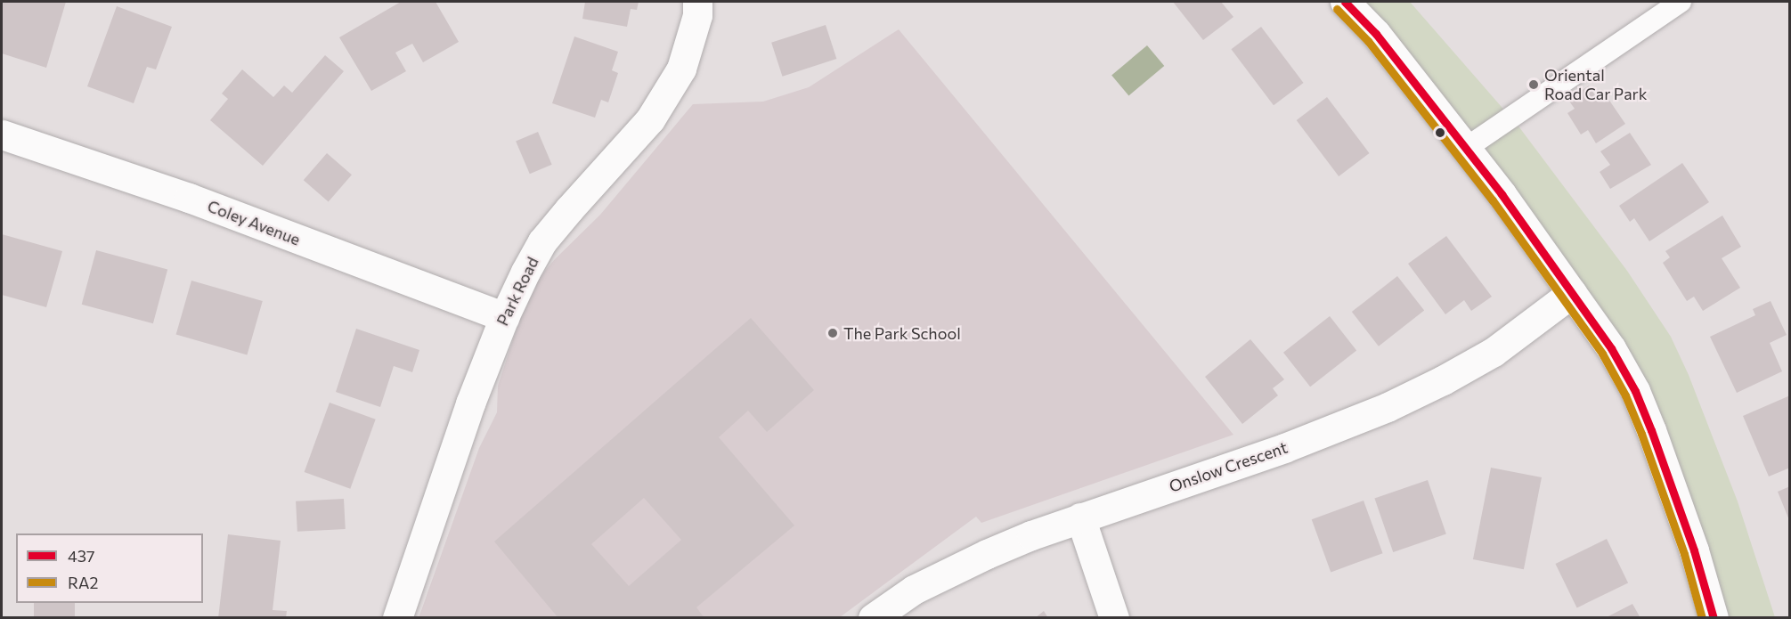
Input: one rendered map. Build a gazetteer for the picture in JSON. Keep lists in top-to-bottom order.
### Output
{
  "streets": {
    "street": ["Coley Avenue", "Park Road", "Onslow Crescent"]
  },
  "crossings": [
    ["Coley Avenue", "Park Road"]
  ],
  "places": ["Oriental Road Car Park", "The Park School"],
  "lines": ["transit line 437", "transit line RA2"],
  "legend": ["437", "RA2"]
}
